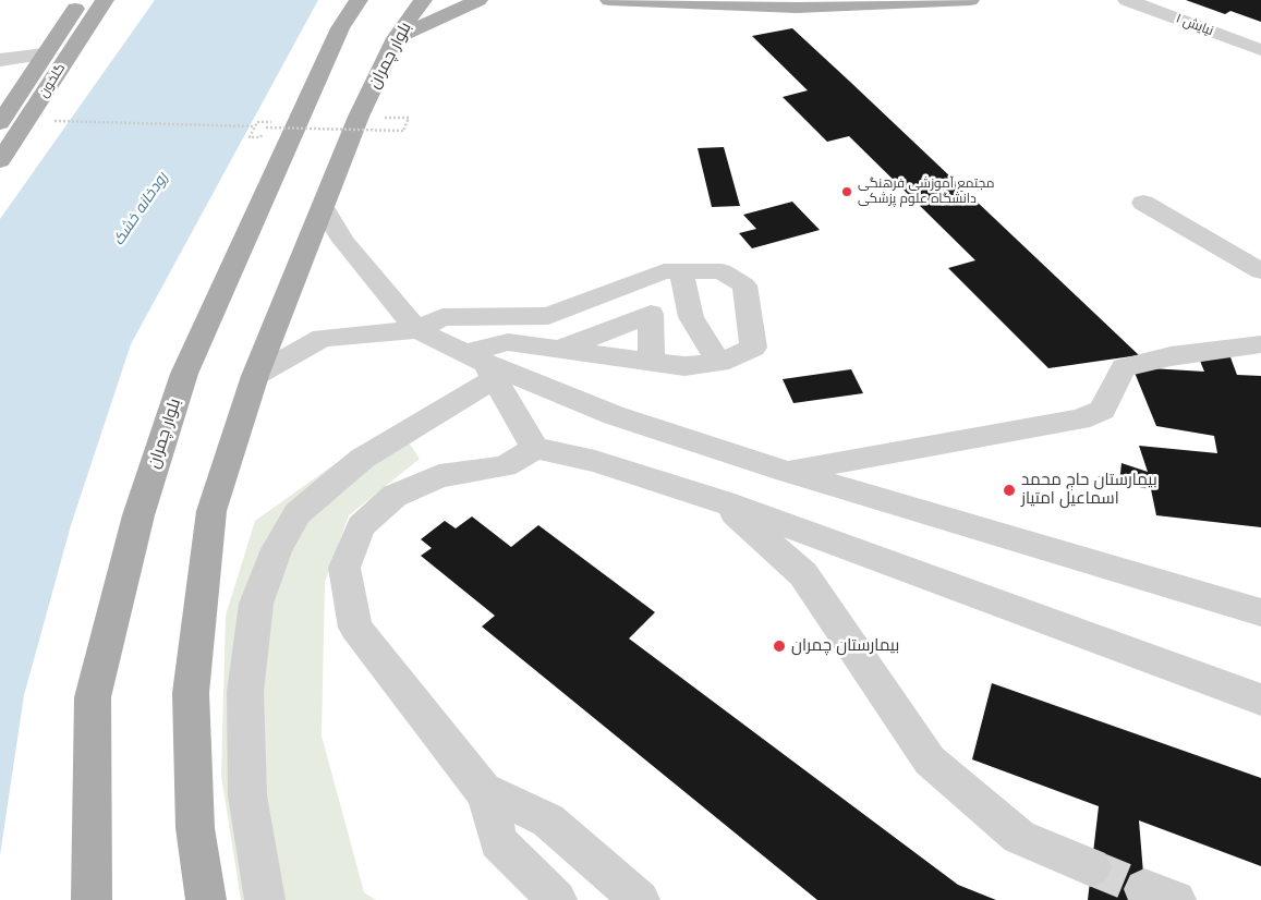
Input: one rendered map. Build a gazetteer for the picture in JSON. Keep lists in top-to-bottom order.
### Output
{
  "streets": {
    "main road": ["بلوار چمران", "گلخون"],
    "street": ["نیایش ۱"]
  },
  "water": ["رودخانه خشک"],
  "places": ["مجتمع آموزشی فرهنگی دانشگاه علوم پزشکی", "بیمارستان حاج محمد اسماعیل امتیاز", "بیمارستان چمران"]
}
